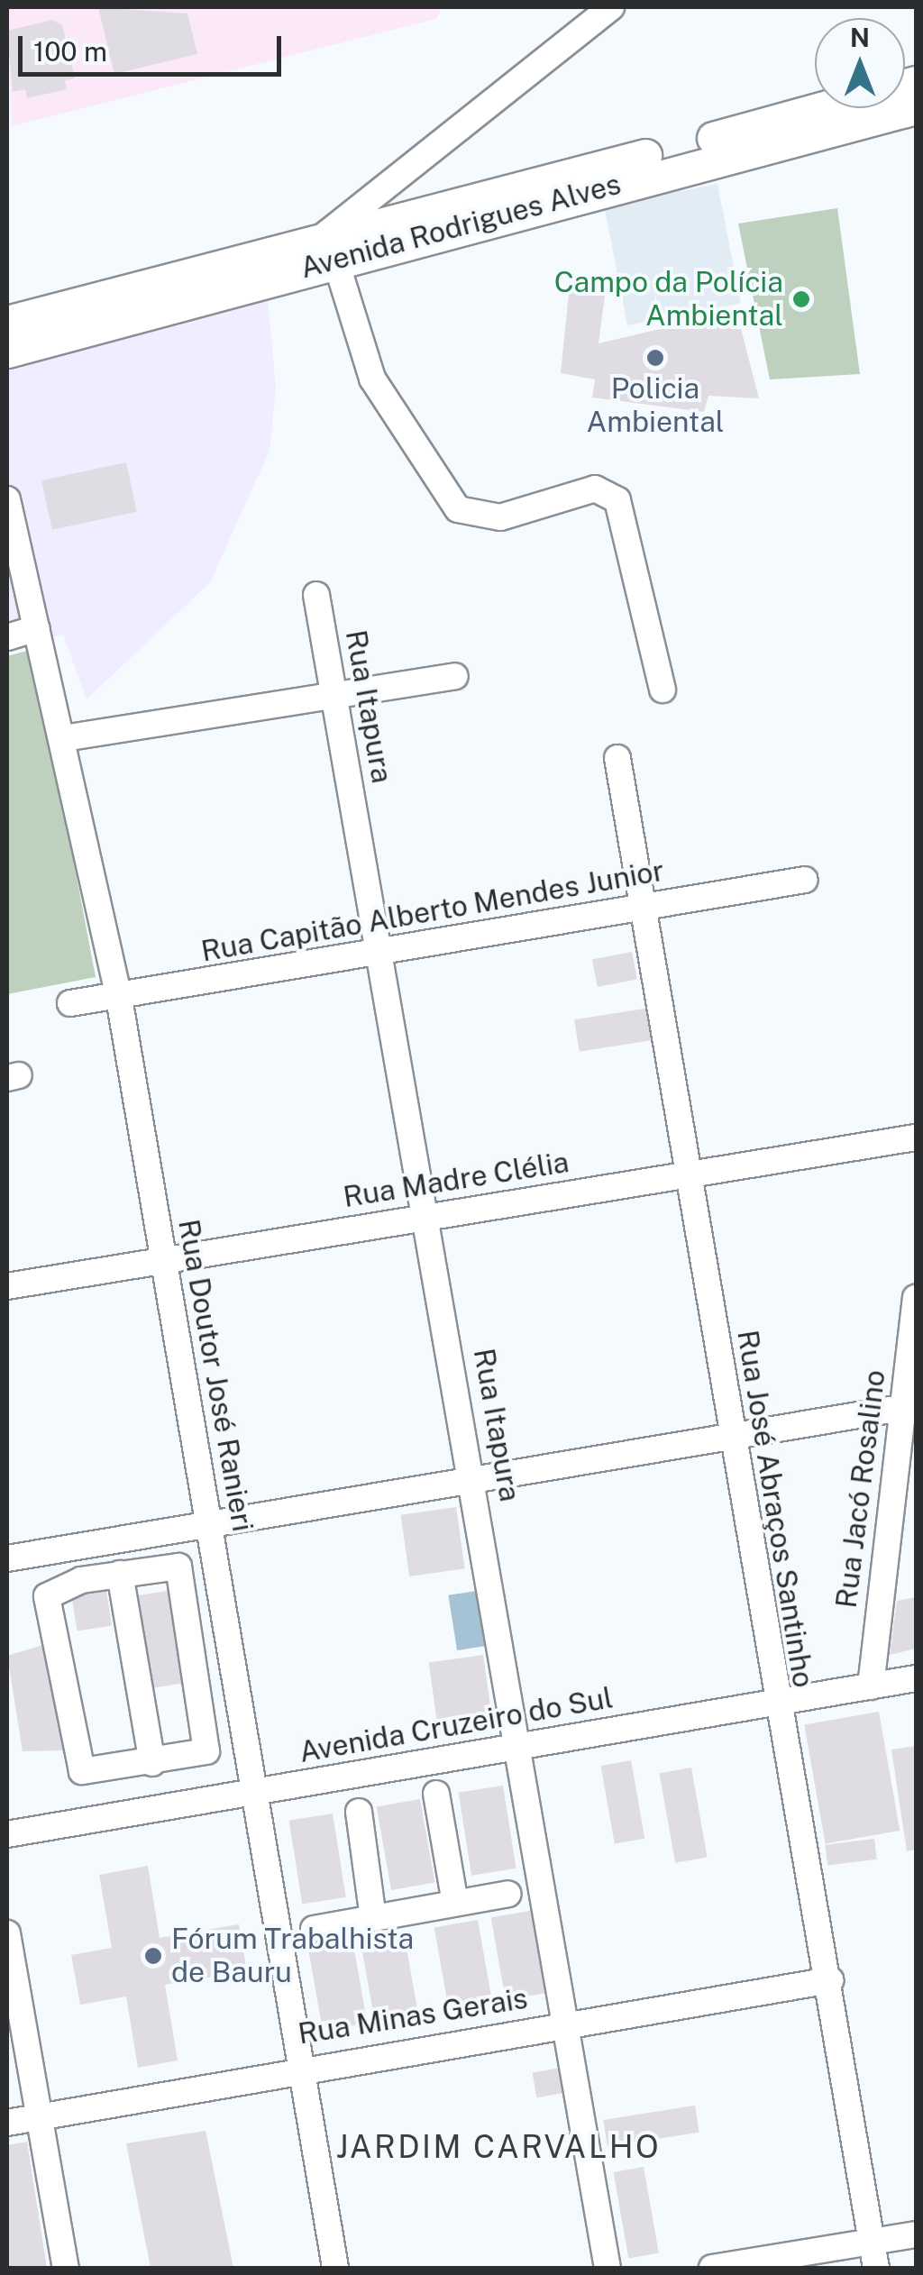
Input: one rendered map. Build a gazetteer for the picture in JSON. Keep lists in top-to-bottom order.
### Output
{
  "streets": {
    "main road": ["Avenida Rodrigues Alves"],
    "street": [
      "Rua Itapura",
      "Rua Capitão Alberto Mendes Junior",
      "Rua Madre Clélia",
      "Rua Doutor José Ranieri",
      "Rua Jacó Rosalino",
      "Rua José Abraços Santinho",
      "Avenida Cruzeiro do Sul",
      "Rua Minas Gerais"
    ]
  },
  "crossings": [
    ["Rua Itapura", "Rua Capitão Alberto Mendes Junior"],
    ["Rua Itapura", "Rua Madre Clélia"],
    ["Rua Itapura", "Avenida Cruzeiro do Sul"],
    ["Rua Itapura", "Rua Minas Gerais"],
    ["Rua Capitão Alberto Mendes Junior", "Rua Doutor José Ranieri"],
    ["Rua Capitão Alberto Mendes Junior", "Rua José Abraços Santinho"],
    ["Rua Madre Clélia", "Rua Doutor José Ranieri"],
    ["Rua Madre Clélia", "Rua José Abraços Santinho"],
    ["Rua Doutor José Ranieri", "Avenida Cruzeiro do Sul"],
    ["Rua Doutor José Ranieri", "Rua Minas Gerais"],
    ["Rua Jacó Rosalino", "Avenida Cruzeiro do Sul"],
    ["Rua José Abraços Santinho", "Avenida Cruzeiro do Sul"],
    ["Rua José Abraços Santinho", "Rua Minas Gerais"]
  ],
  "districts": ["JARDIM CARVALHO"],
  "places": ["Campo da Polícia Ambiental", "Policia Ambiental", "Fórum Trabalhista de Bauru"],
  "scale_bar": "100 m",
  "north": "top"
}
